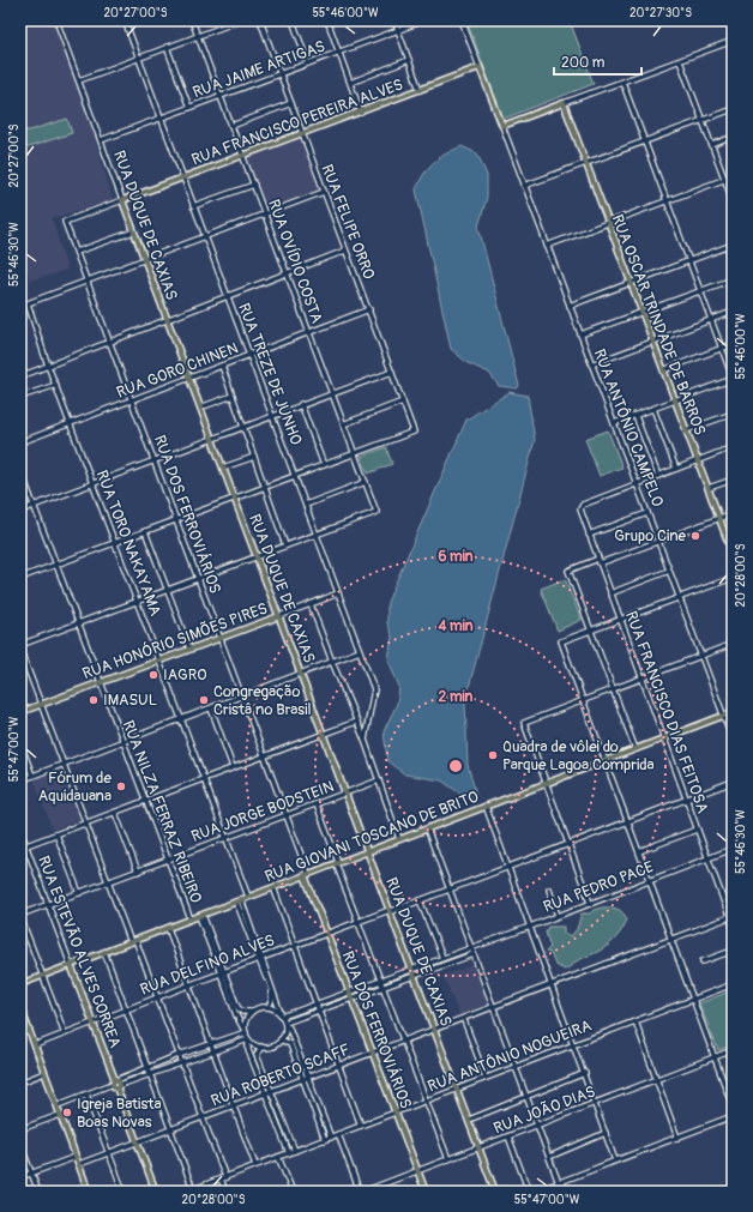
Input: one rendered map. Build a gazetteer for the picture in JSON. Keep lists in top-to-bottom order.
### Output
{
  "streets": {
    "main road": [
      "RUA FRANCISCO PEREIRA ALVES",
      "RUA DUQUE DE CAXIAS",
      "RUA OSCAR TRINDADE DE BARROS",
      "RUA DOS FERROVIÁRIOS",
      "RUA HONÓRIO SIMÕES PIRES",
      "RUA GIOVANI TOSCANO DE BRITO",
      "RUA ESTEVÃO ALVES CORREA"
    ],
    "street": [
      "RUA JAIME ARTIGAS",
      "RUA FELIPE ORRO",
      "RUA OVÍDIO COSTA",
      "RUA GORO CHINEN",
      "RUA TREZE DE JUNHO",
      "RUA ANTÔNIO CAMPELO",
      "RUA TORO NAKAYAMA",
      "RUA FRANCISCO DIAS FEITOSA",
      "RUA NILZA FERRAZ RIBEIRO",
      "RUA JORGE BODSTEIN",
      "RUA PEDRO PACE",
      "RUA DELFINO ALVES",
      "RUA ANTÔNIO NOGUEIRA",
      "RUA ROBERTO SCAFF",
      "RUA JOÃO DIAS"
    ]
  },
  "crossings": [
    ["RUA JAIME ARTIGAS", "RUA FELIPE ORRO"],
    ["RUA JAIME ARTIGAS", "RUA DUQUE DE CAXIAS"],
    ["RUA JAIME ARTIGAS", "RUA OVÍDIO COSTA"],
    ["RUA JAIME ARTIGAS", "RUA TREZE DE JUNHO"],
    ["RUA FRANCISCO PEREIRA ALVES", "RUA FELIPE ORRO"],
    ["RUA FRANCISCO PEREIRA ALVES", "RUA DUQUE DE CAXIAS"],
    ["RUA FRANCISCO PEREIRA ALVES", "RUA OVÍDIO COSTA"],
    ["RUA FRANCISCO PEREIRA ALVES", "RUA TREZE DE JUNHO"],
    ["RUA FRANCISCO PEREIRA ALVES", "RUA DOS FERROVIÁRIOS"],
    ["RUA FELIPE ORRO", "RUA OVÍDIO COSTA"],
    ["RUA FELIPE ORRO", "RUA GORO CHINEN"],
    ["RUA DUQUE DE CAXIAS", "RUA GORO CHINEN"],
    ["RUA DUQUE DE CAXIAS", "RUA DOS FERROVIÁRIOS"],
    ["RUA DUQUE DE CAXIAS", "RUA HONÓRIO SIMÕES PIRES"],
    ["RUA DUQUE DE CAXIAS", "RUA JORGE BODSTEIN"],
    ["RUA DUQUE DE CAXIAS", "RUA GIOVANI TOSCANO DE BRITO"],
    ["RUA DUQUE DE CAXIAS", "RUA PEDRO PACE"],
    ["RUA DUQUE DE CAXIAS", "RUA DELFINO ALVES"],
    ["RUA DUQUE DE CAXIAS", "RUA ANTÔNIO NOGUEIRA"],
    ["RUA DUQUE DE CAXIAS", "RUA ROBERTO SCAFF"],
    ["RUA DUQUE DE CAXIAS", "RUA JOÃO DIAS"],
    ["RUA OVÍDIO COSTA", "RUA GORO CHINEN"],
    ["RUA OVÍDIO COSTA", "RUA TREZE DE JUNHO"],
    ["RUA GORO CHINEN", "RUA TREZE DE JUNHO"],
    ["RUA GORO CHINEN", "RUA DOS FERROVIÁRIOS"],
    ["RUA GORO CHINEN", "RUA TORO NAKAYAMA"],
    ["RUA TREZE DE JUNHO", "RUA HONÓRIO SIMÕES PIRES"],
    ["RUA ANTÔNIO CAMPELO", "RUA FRANCISCO DIAS FEITOSA"],
    ["RUA ANTÔNIO CAMPELO", "RUA GIOVANI TOSCANO DE BRITO"],
    ["RUA DOS FERROVIÁRIOS", "RUA TORO NAKAYAMA"],
    ["RUA DOS FERROVIÁRIOS", "RUA HONÓRIO SIMÕES PIRES"],
    ["RUA DOS FERROVIÁRIOS", "RUA JORGE BODSTEIN"],
    ["RUA DOS FERROVIÁRIOS", "RUA GIOVANI TOSCANO DE BRITO"],
    ["RUA DOS FERROVIÁRIOS", "RUA PEDRO PACE"],
    ["RUA DOS FERROVIÁRIOS", "RUA DELFINO ALVES"],
    ["RUA DOS FERROVIÁRIOS", "RUA ANTÔNIO NOGUEIRA"],
    ["RUA DOS FERROVIÁRIOS", "RUA ROBERTO SCAFF"],
    ["RUA DOS FERROVIÁRIOS", "RUA JOÃO DIAS"],
    ["RUA TORO NAKAYAMA", "RUA HONÓRIO SIMÕES PIRES"],
    ["RUA TORO NAKAYAMA", "RUA JORGE BODSTEIN"],
    ["RUA TORO NAKAYAMA", "RUA GIOVANI TOSCANO DE BRITO"],
    ["RUA HONÓRIO SIMÕES PIRES", "RUA NILZA FERRAZ RIBEIRO"],
    ["RUA FRANCISCO DIAS FEITOSA", "RUA GIOVANI TOSCANO DE BRITO"],
    ["RUA FRANCISCO DIAS FEITOSA", "RUA PEDRO PACE"],
    ["RUA FRANCISCO DIAS FEITOSA", "RUA DELFINO ALVES"],
    ["RUA FRANCISCO DIAS FEITOSA", "RUA ROBERTO SCAFF"],
    ["RUA NILZA FERRAZ RIBEIRO", "RUA JORGE BODSTEIN"],
    ["RUA NILZA FERRAZ RIBEIRO", "RUA GIOVANI TOSCANO DE BRITO"],
    ["RUA JORGE BODSTEIN", "RUA ESTEVÃO ALVES CORREA"],
    ["RUA GIOVANI TOSCANO DE BRITO", "RUA ESTEVÃO ALVES CORREA"],
    ["RUA ESTEVÃO ALVES CORREA", "RUA DELFINO ALVES"],
    ["RUA ESTEVÃO ALVES CORREA", "RUA ROBERTO SCAFF"]
  ],
  "places": [
    "Grupo Cine",
    "IAGRO",
    "IMASUL",
    "Congregação Cristâ no Brasil",
    "Quadra de vôlei do Parque Lagoa Comprida",
    "Fórum de Aquidauana",
    "Igreja Batista Boas Novas"
  ],
  "scale_bar": "200 m",
  "coordinates": [
    "20°27'00\"S",
    "55°46'00\"W",
    "20°27'30\"S",
    "55°46'30\"W",
    "20°28'00\"S",
    "55°47'00\"W"
  ],
  "rings": ["6 min", "4 min", "2 min"]
}
